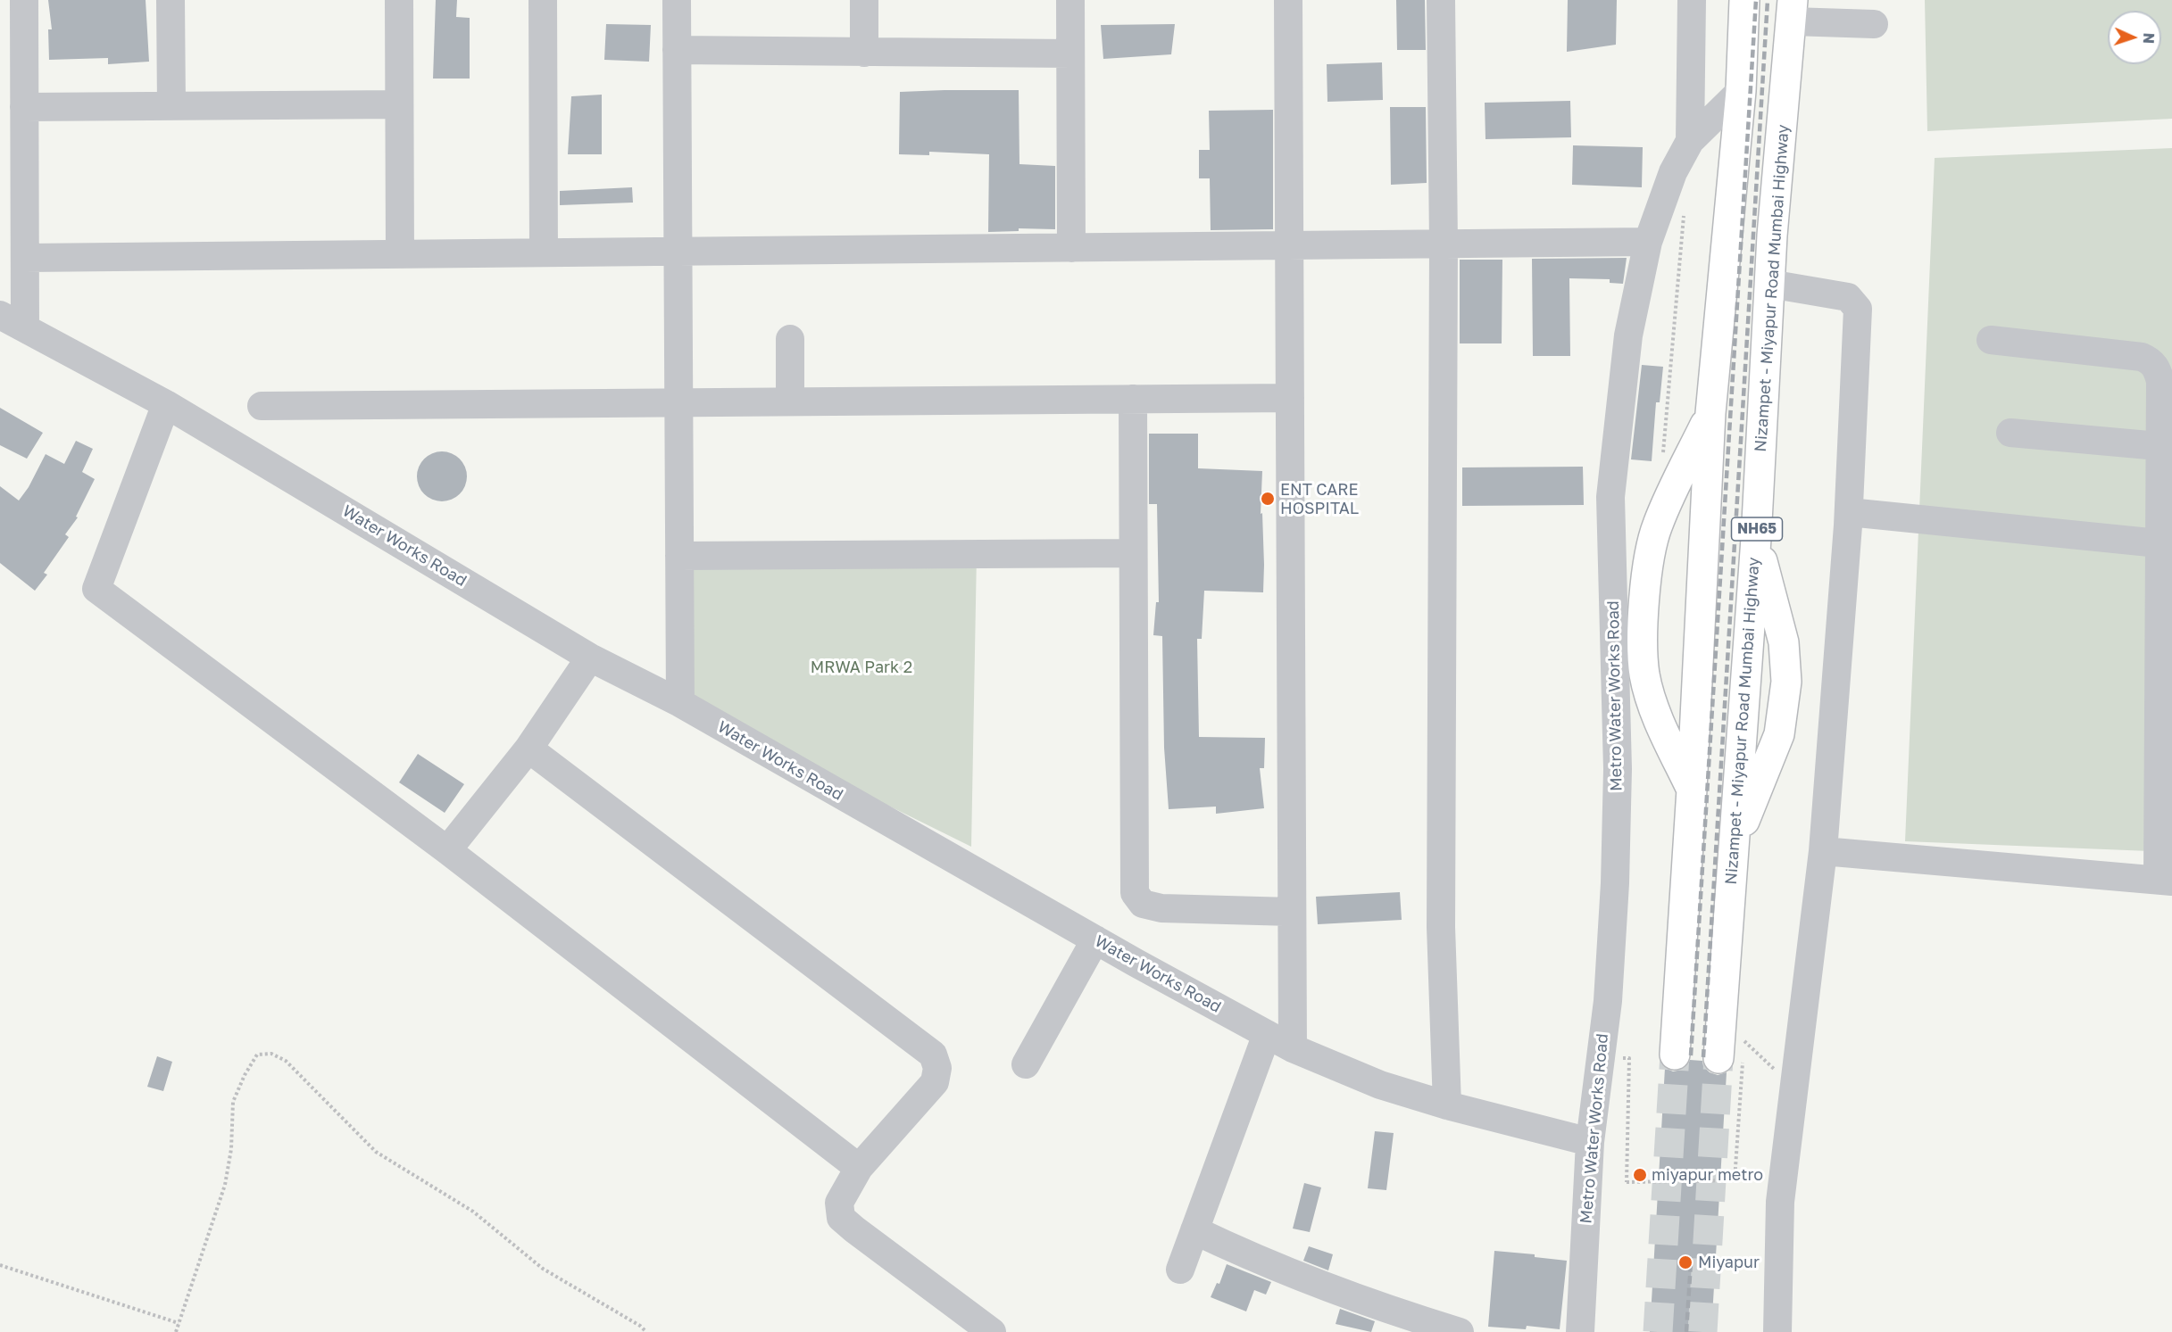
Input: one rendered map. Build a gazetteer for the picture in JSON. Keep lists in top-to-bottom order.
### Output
{
  "streets": {
    "highway": ["Nizampet - Miyapur Road Mumbai Highway", "NH65"],
    "street": ["Water Works Road", "Metro Water Works Road"]
  },
  "crossings": [
    ["Water Works Road", "Metro Water Works Road"]
  ],
  "parks": ["MRWA Park 2"],
  "places": ["ENT CARE HOSPITAL", "miyapur metro", "Miyapur"],
  "north": "right"
}
